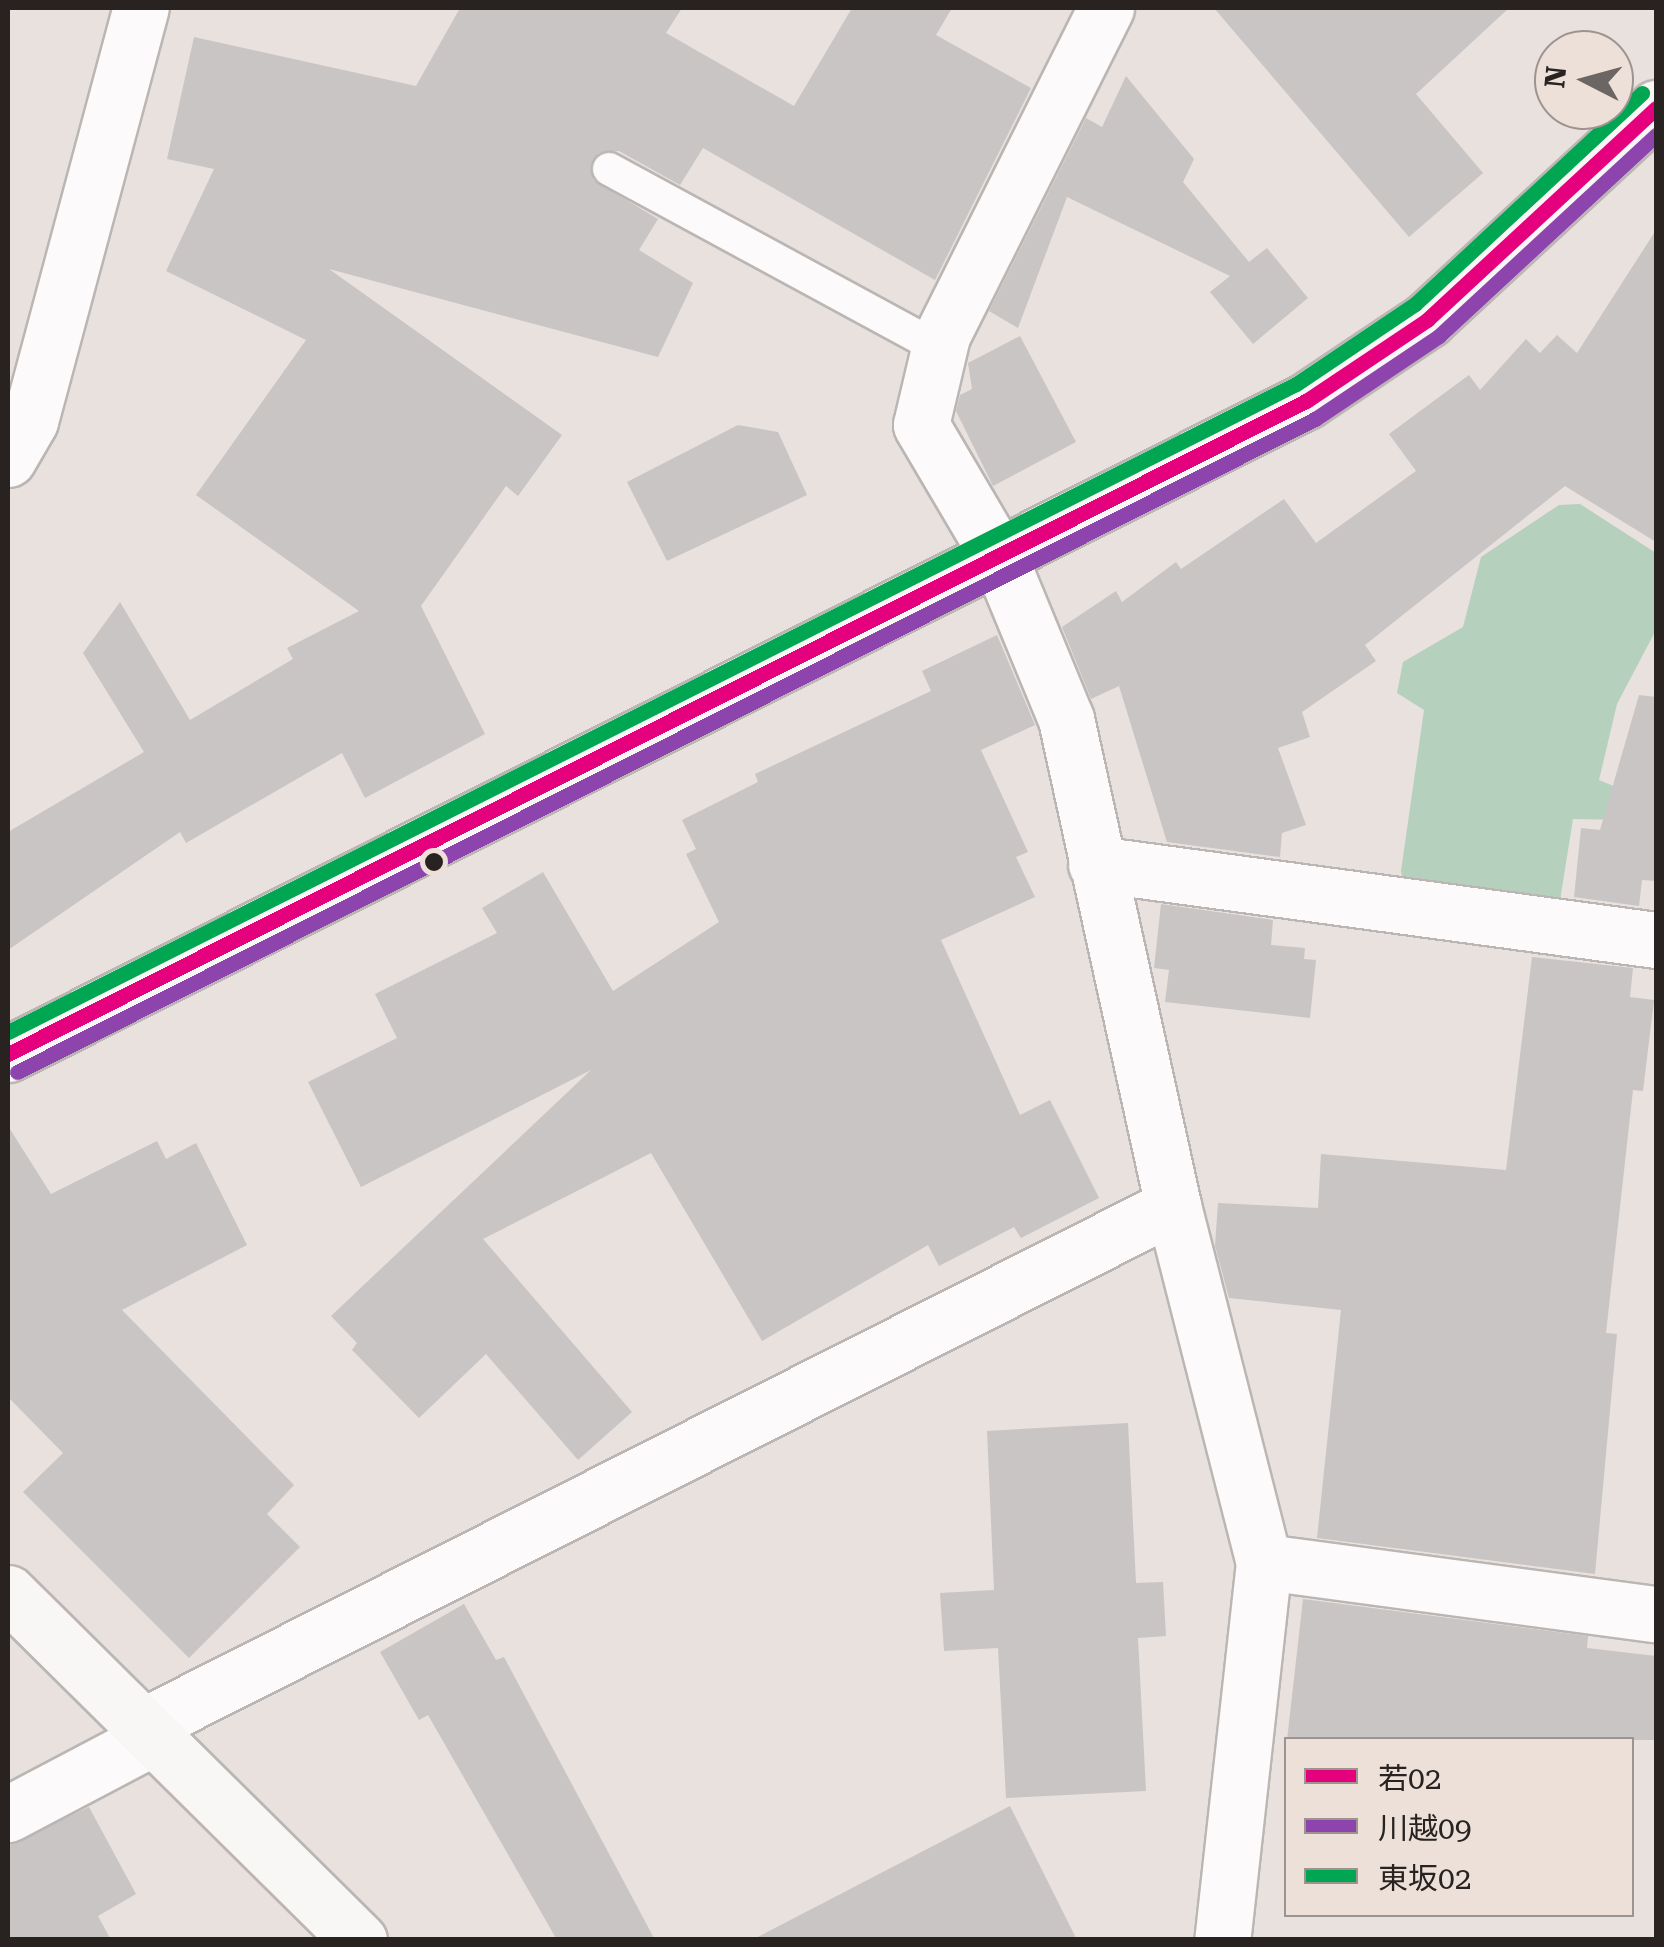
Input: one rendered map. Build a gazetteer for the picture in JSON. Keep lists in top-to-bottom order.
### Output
{
  "lines": ["transit line 東坂02", "transit line 若02", "transit line 川越09"],
  "legend": ["若02", "川越09", "東坂02"],
  "north": "left"
}
